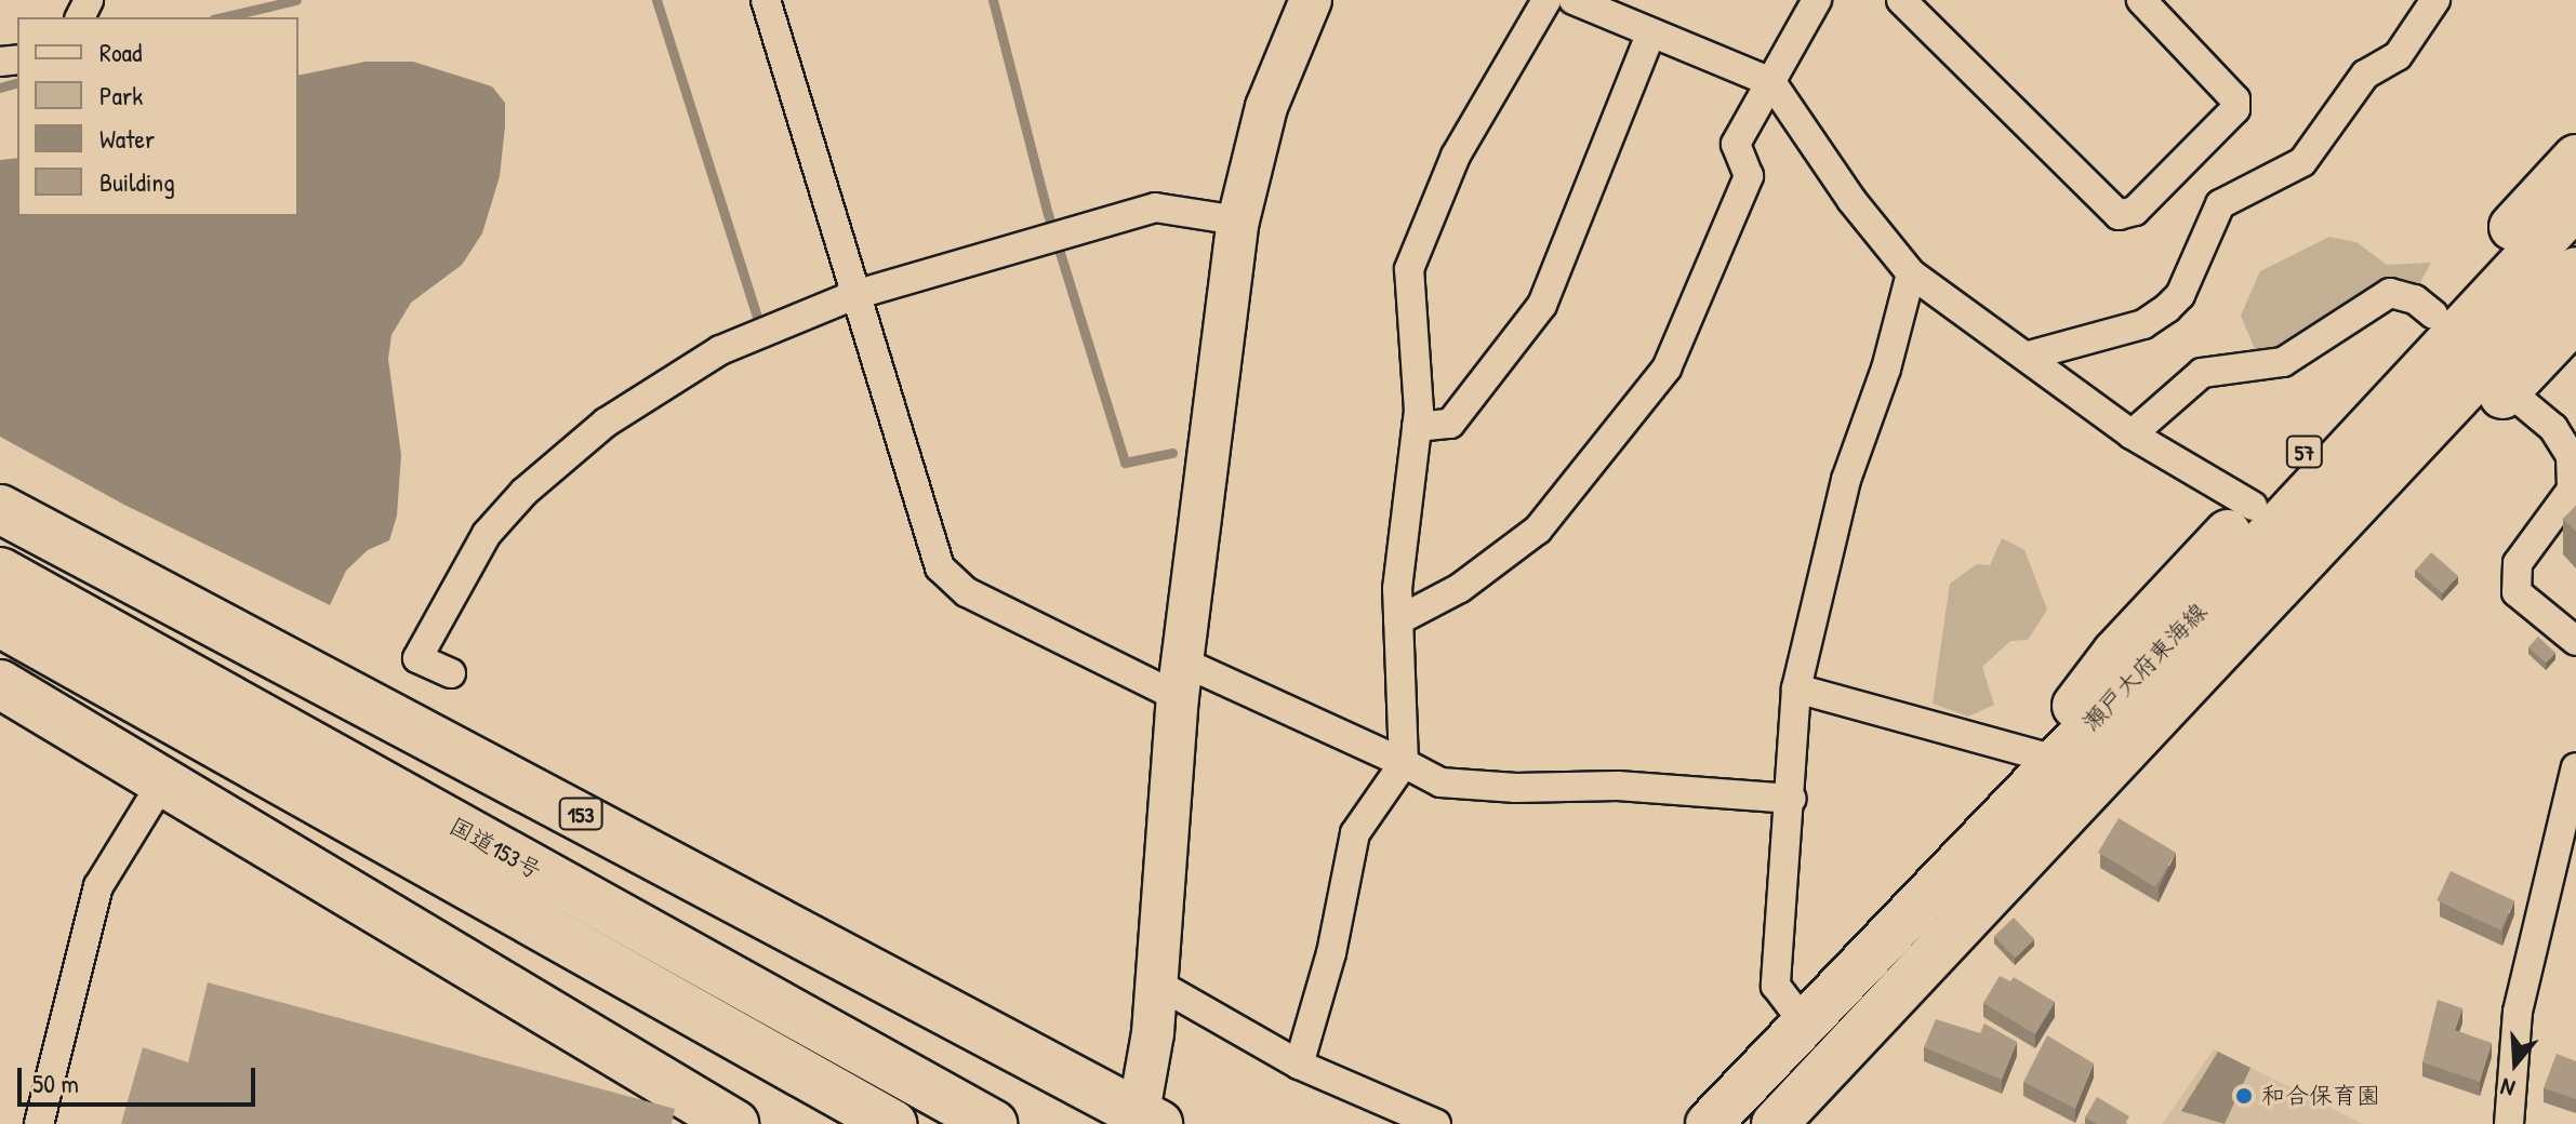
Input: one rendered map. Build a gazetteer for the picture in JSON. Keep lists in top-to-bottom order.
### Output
{
  "streets": {
    "highway": ["153", "国道153号"],
    "main road": ["57", "瀬戸大府東海線"]
  },
  "crossings": [
    ["57", "瀬戸大府東海線"]
  ],
  "places": ["和合保育園"],
  "legend": [
    "Road",
    "Park",
    "Water",
    "Building"
  ],
  "scale_bar": "50 m",
  "north": "bottom"
}
